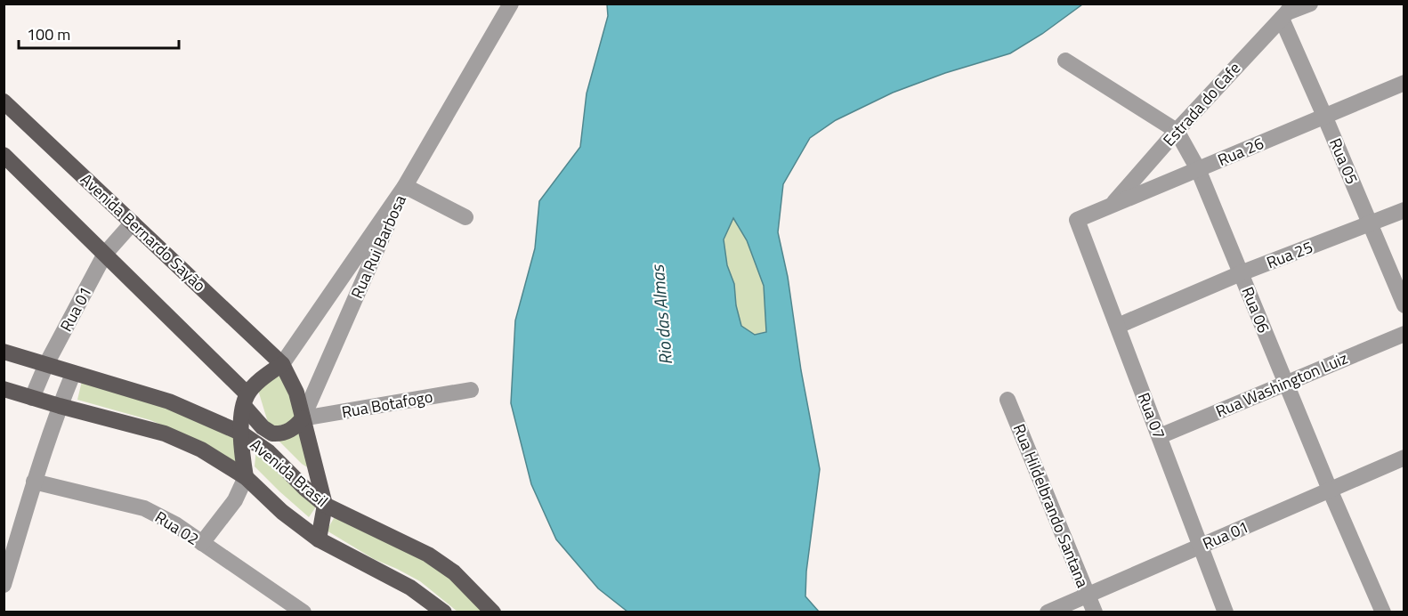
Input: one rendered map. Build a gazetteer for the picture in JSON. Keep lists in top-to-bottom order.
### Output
{
  "streets": {
    "main road": ["Avenida Bernardo Sayão", "Avenida Brasil"],
    "street": [
      "Estrada do Cafe",
      "Rua 26",
      "Rua 05",
      "Rua Rui Barbosa",
      "Rua 25",
      "Rua 01",
      "Rua 06",
      "Rua Washington Luiz",
      "Rua Botafogo",
      "Rua 07",
      "Rua Hildelbrando Santana",
      "Rua 02"
    ]
  },
  "crossings": [
    ["Estrada do Cafe", "Rua 26"],
    ["Estrada do Cafe", "Rua 05"],
    ["Estrada do Cafe", "Rua 06"],
    ["Rua 26", "Rua 05"],
    ["Rua 26", "Rua 06"],
    ["Rua 26", "Rua 07"],
    ["Rua 05", "Rua 25"],
    ["Avenida Bernardo Sayão", "Rua Rui Barbosa"],
    ["Avenida Bernardo Sayão", "Rua 01"],
    ["Rua Rui Barbosa", "Rua Botafogo"],
    ["Rua 25", "Rua 06"],
    ["Rua 25", "Rua 07"],
    ["Rua 01", "Rua 06"],
    ["Rua 01", "Rua 07"],
    ["Rua 01", "Avenida Brasil"],
    ["Rua 01", "Rua Hildelbrando Santana"],
    ["Rua 06", "Rua Washington Luiz"],
    ["Rua Washington Luiz", "Rua 07"]
  ],
  "water": ["Rio das Almas"],
  "scale_bar": "100 m"
}
